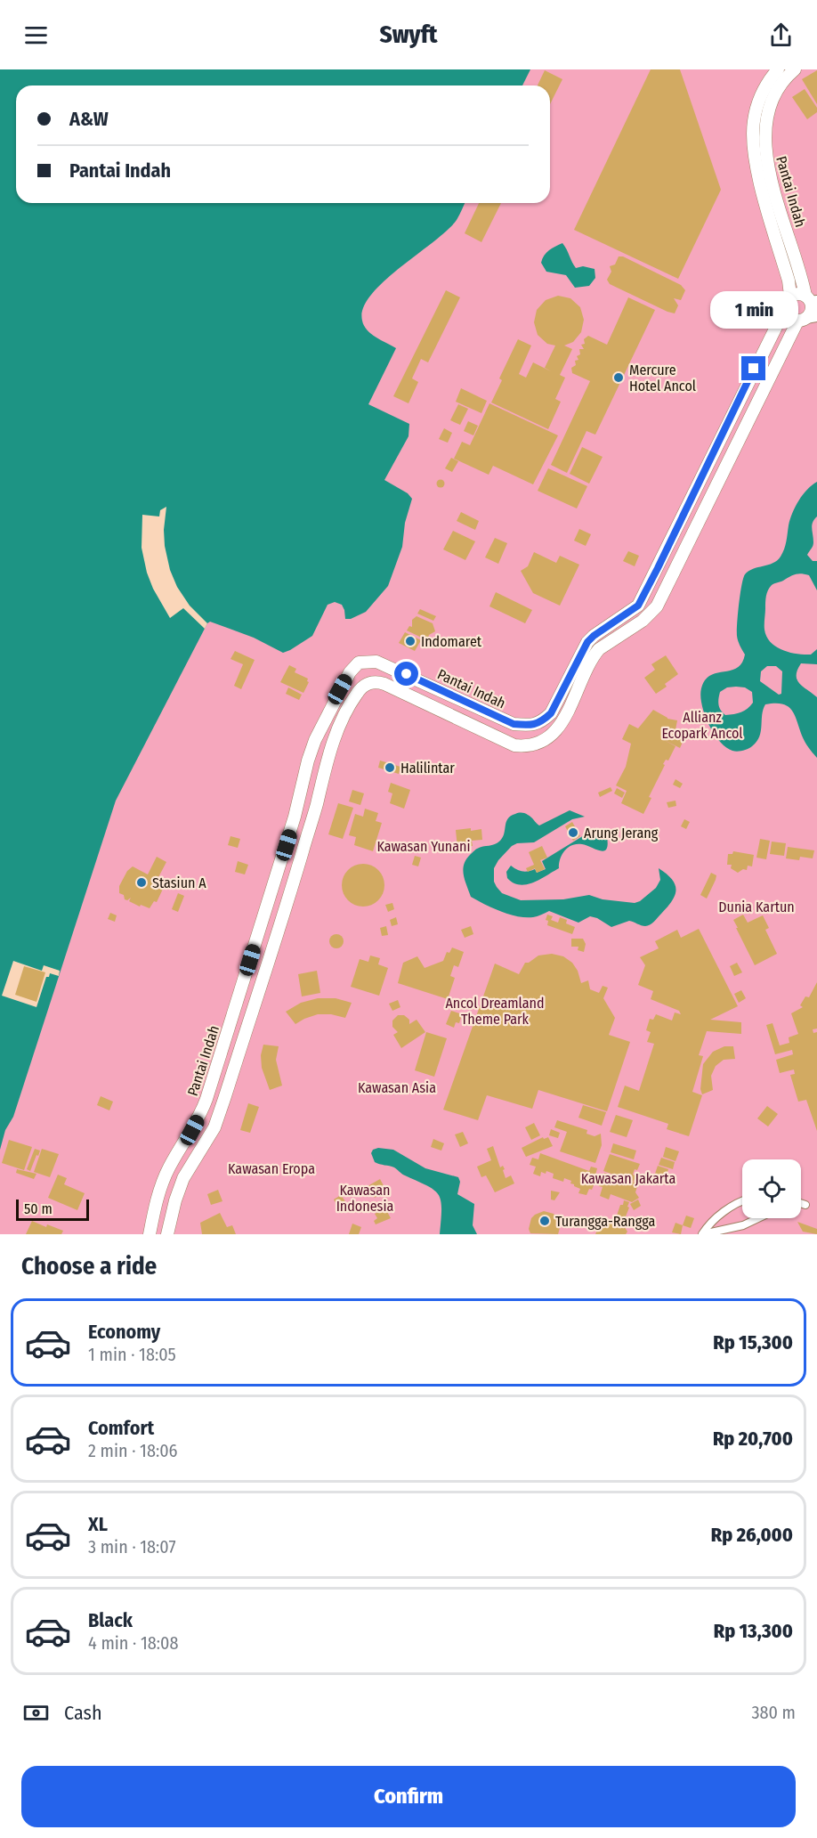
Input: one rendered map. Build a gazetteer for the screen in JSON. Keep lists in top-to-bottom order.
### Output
{
  "streets": {
    "street": ["Pantai Indah"]
  },
  "parks": [
    "Allianz Ecopark Ancol",
    "Kawasan Yunani",
    "Dunia Kartun",
    "Ancol Dreamland Theme Park",
    "Kawasan Asia",
    "Kawasan Eropa",
    "Kawasan Jakarta",
    "Kawasan Indonesia"
  ],
  "places": [
    "Mercure Hotel Ancol",
    "Indomaret",
    "Halilintar",
    "Arung Jerang",
    "Stasiun A",
    "Turangga-Rangga"
  ],
  "scale_bar": "50 m",
  "page": {
    "header": "Swyft",
    "banner": ["A&W", "Pantai Indah"],
    "bubble": "1 min",
    "scale": "50 m",
    "heading": "Choose a ride",
    "list": [
      {
        "name": "Economy",
        "note": "1 min · 18:05",
        "value": "Rp 15,300"
      },
      {
        "name": "Comfort",
        "note": "2 min · 18:06",
        "value": "Rp 20,700"
      },
      {
        "name": "XL",
        "note": "3 min · 18:07",
        "value": "Rp 26,000"
      },
      {
        "name": "Black",
        "note": "4 min · 18:08",
        "value": "Rp 13,300"
      }
    ],
    "pay": ["Cash", "380 m"],
    "buttons": "Confirm"
  }
}
